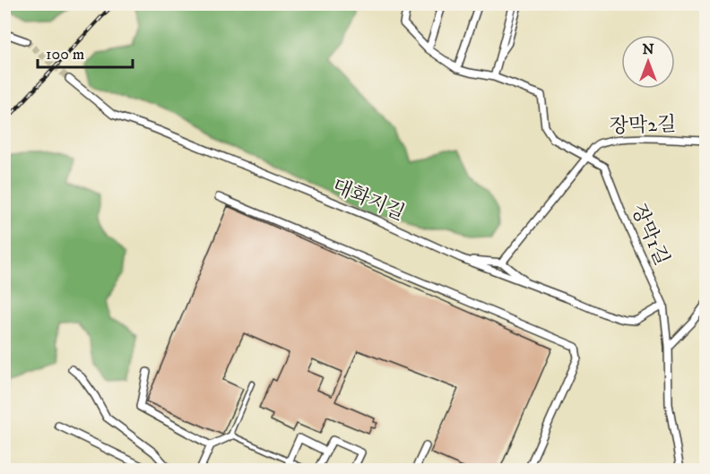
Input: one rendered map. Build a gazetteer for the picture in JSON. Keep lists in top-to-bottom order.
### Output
{
  "streets": {
    "street": ["장막2길", "대화지길", "장막1길"]
  },
  "crossings": [
    ["장막2길", "장막1길"],
    ["대화지길", "장막1길"]
  ],
  "scale_bar": "100 m",
  "north": "top"
}
